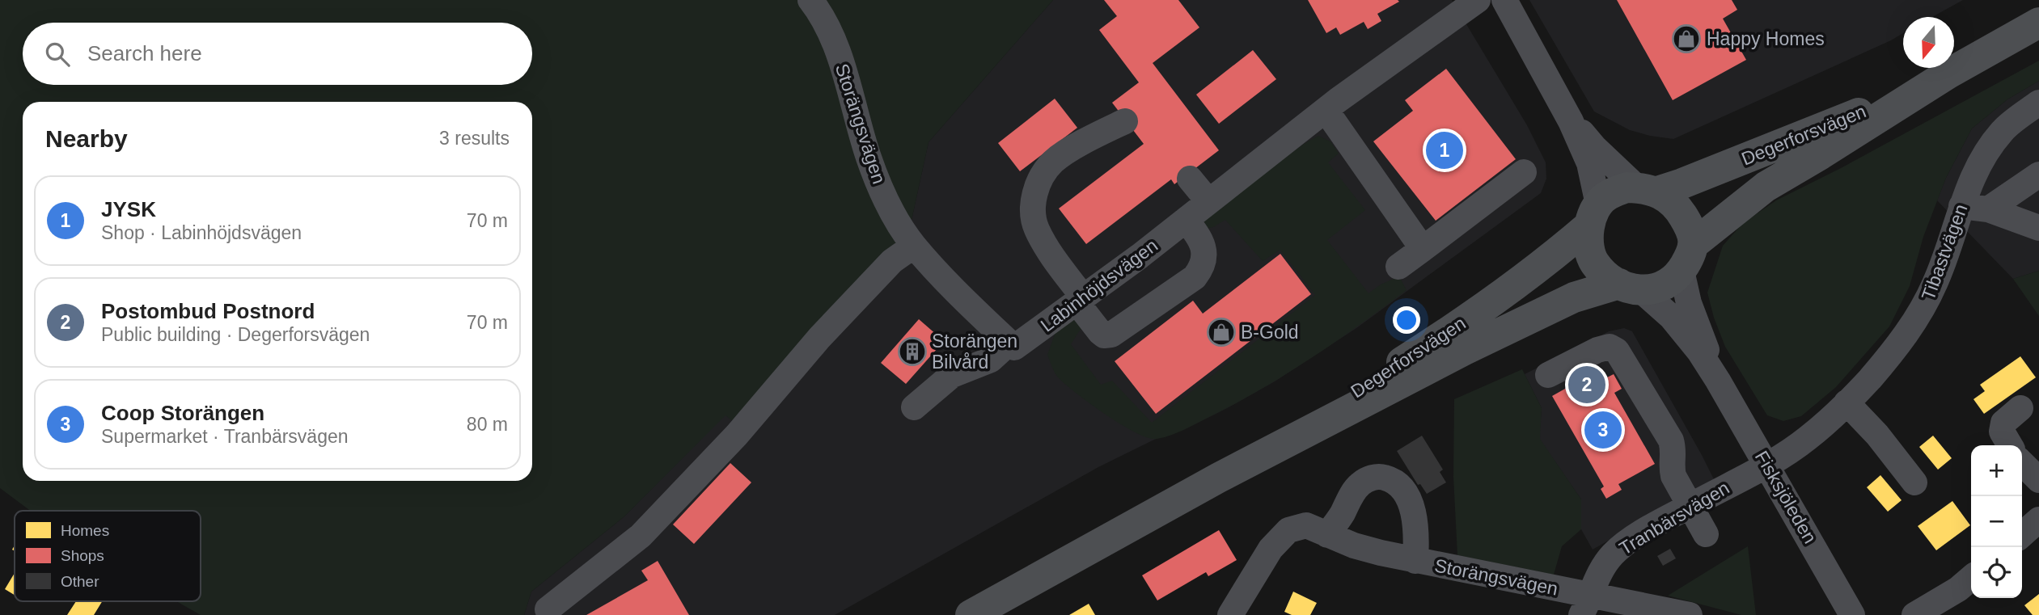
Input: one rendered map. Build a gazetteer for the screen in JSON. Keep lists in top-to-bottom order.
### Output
{
  "streets": {
    "main road": ["Degerforsvägen"],
    "street": [
      "Storängsvägen",
      "Tibastvägen",
      "Labinhöjdsvägen",
      "Fisksjöleden",
      "Tranbärsvägen"
    ]
  },
  "crossings": [
    ["Storängsvägen", "Tranbärsvägen"],
    ["Degerforsvägen", "Fisksjöleden"],
    ["Tibastvägen", "Fisksjöleden"],
    ["Tibastvägen", "Tranbärsvägen"],
    ["Fisksjöleden", "Tranbärsvägen"]
  ],
  "places": {
    "shop": ["Happy Homes", "B-Gold"],
    "building": ["Storängen Bilvård"]
  },
  "legend": ["Homes", "Shops", "Other"],
  "north": "bottom",
  "page": {
    "search": "Search here",
    "heading": ["Nearby", "3 results"],
    "pins": ["1", "2", "3"],
    "list": [
      {
        "mark": "1",
        "name": "JYSK",
        "note": "Shop · Labinhöjdsvägen",
        "value": "70 m"
      },
      {
        "mark": "2",
        "name": "Postombud Postnord",
        "note": "Public building · Degerforsvägen",
        "value": "70 m"
      },
      {
        "mark": "3",
        "name": "Coop Storängen",
        "note": "Supermarket · Tranbärsvägen",
        "value": "80 m"
      }
    ],
    "map_buttons": ["+", "−"]
  }
}
